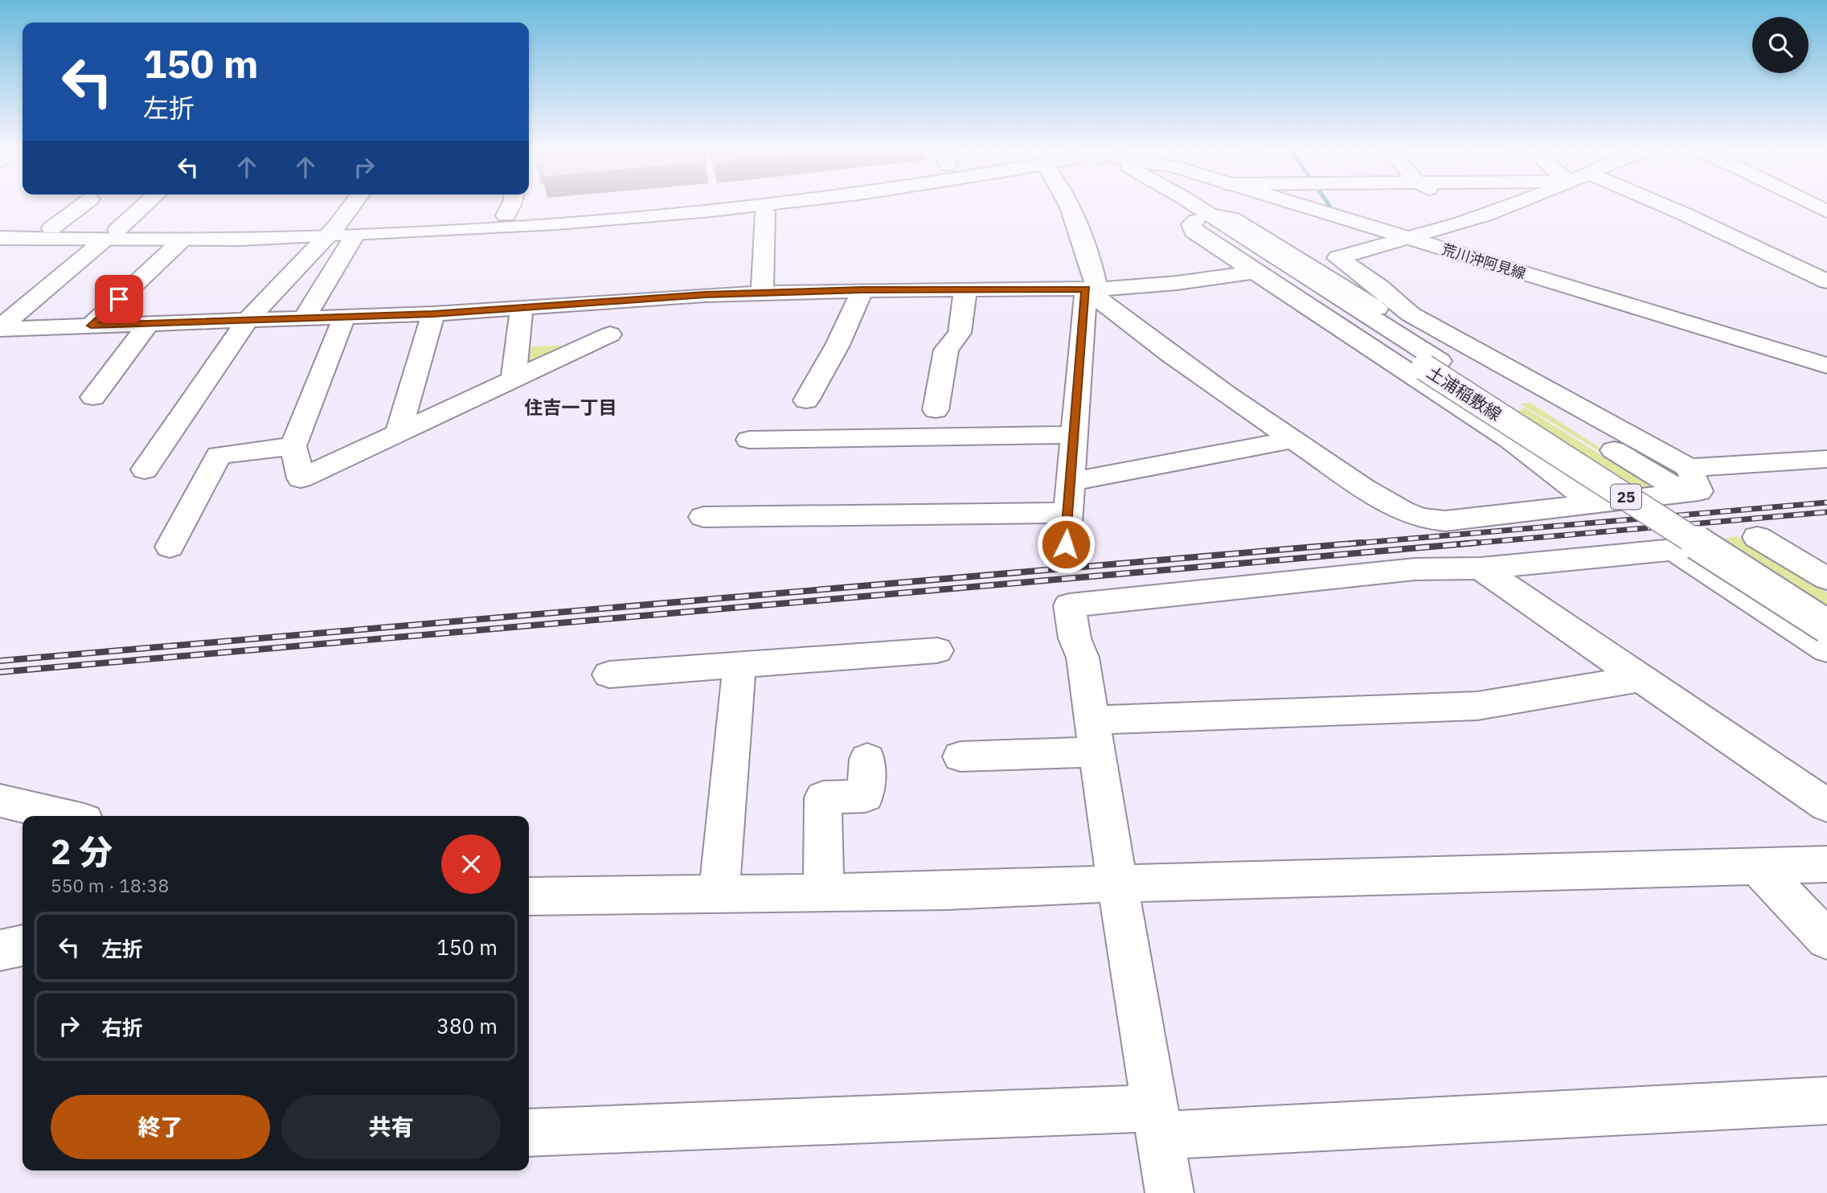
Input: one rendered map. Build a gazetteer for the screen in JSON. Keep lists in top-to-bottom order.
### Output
{
  "streets": {
    "street": ["荒川沖阿見線", "土浦稲敷線", "25"]
  },
  "districts": ["住吉一丁目"],
  "page": {
    "turn": ["150 m", "左折"],
    "heading": ["2 分", "550 m · 18:38"],
    "list": [
      {
        "name": "左折",
        "value": "150 m"
      },
      {
        "name": "右折",
        "value": "380 m"
      }
    ],
    "buttons": ["終了", "共有"]
  }
}
